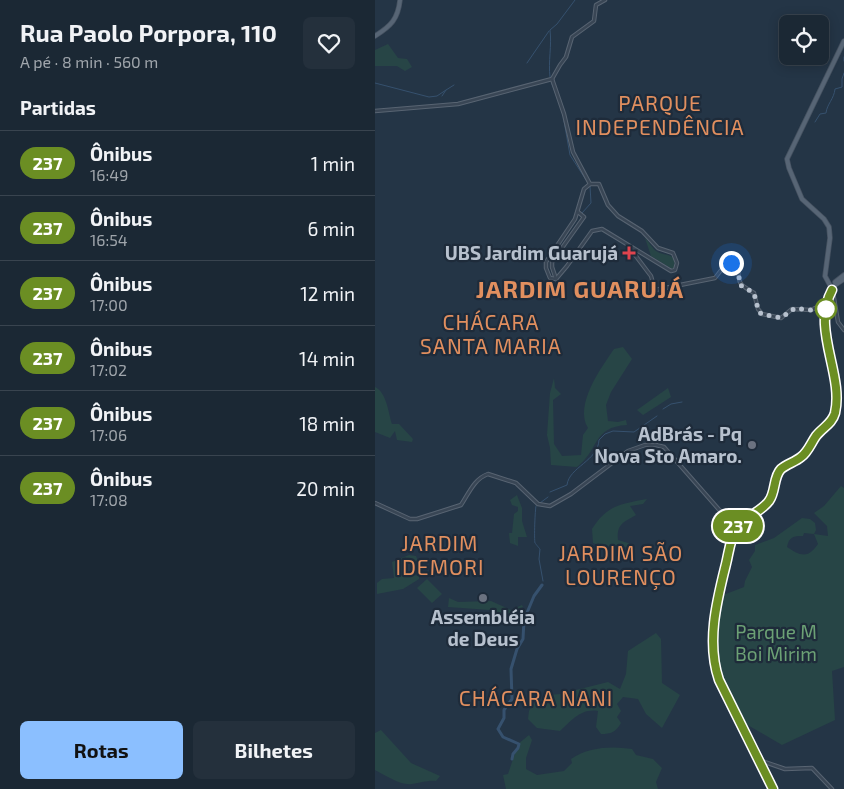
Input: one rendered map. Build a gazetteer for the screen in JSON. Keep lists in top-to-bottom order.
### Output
{
  "districts": [
    "PARQUE INDEPENDÊNCIA",
    "JARDIM GUARUJÁ",
    "CHÁCARA SANTA MARIA",
    "JARDIM IDEMORI",
    "JARDIM SÃO LOURENÇO",
    "CHÁCARA NANI"
  ],
  "parks": ["Parque M Boi Mirim"],
  "places": {
    "health": ["UBS Jardim Guarujá"],
    "other": ["AdBrás - Pq Nova Sto Amaro.", "Assembléia de Deus"]
  },
  "lines": ["bus line 237"],
  "page": {
    "heading": [
      ["Rua Paolo Porpora, 110", "A pé · 8 min · 560 m"],
      "Partidas"
    ],
    "on_map": "237",
    "list": [
      {
        "mark": "237",
        "name": "Ônibus",
        "note": "16:49",
        "value": "1 min"
      },
      {
        "mark": "237",
        "name": "Ônibus",
        "note": "16:54",
        "value": "6 min"
      },
      {
        "mark": "237",
        "name": "Ônibus",
        "note": "17:00",
        "value": "12 min"
      },
      {
        "mark": "237",
        "name": "Ônibus",
        "note": "17:02",
        "value": "14 min"
      },
      {
        "mark": "237",
        "name": "Ônibus",
        "note": "17:06",
        "value": "18 min"
      },
      {
        "mark": "237",
        "name": "Ônibus",
        "note": "17:08",
        "value": "20 min"
      }
    ],
    "buttons": ["Rotas", "Bilhetes"]
  }
}
